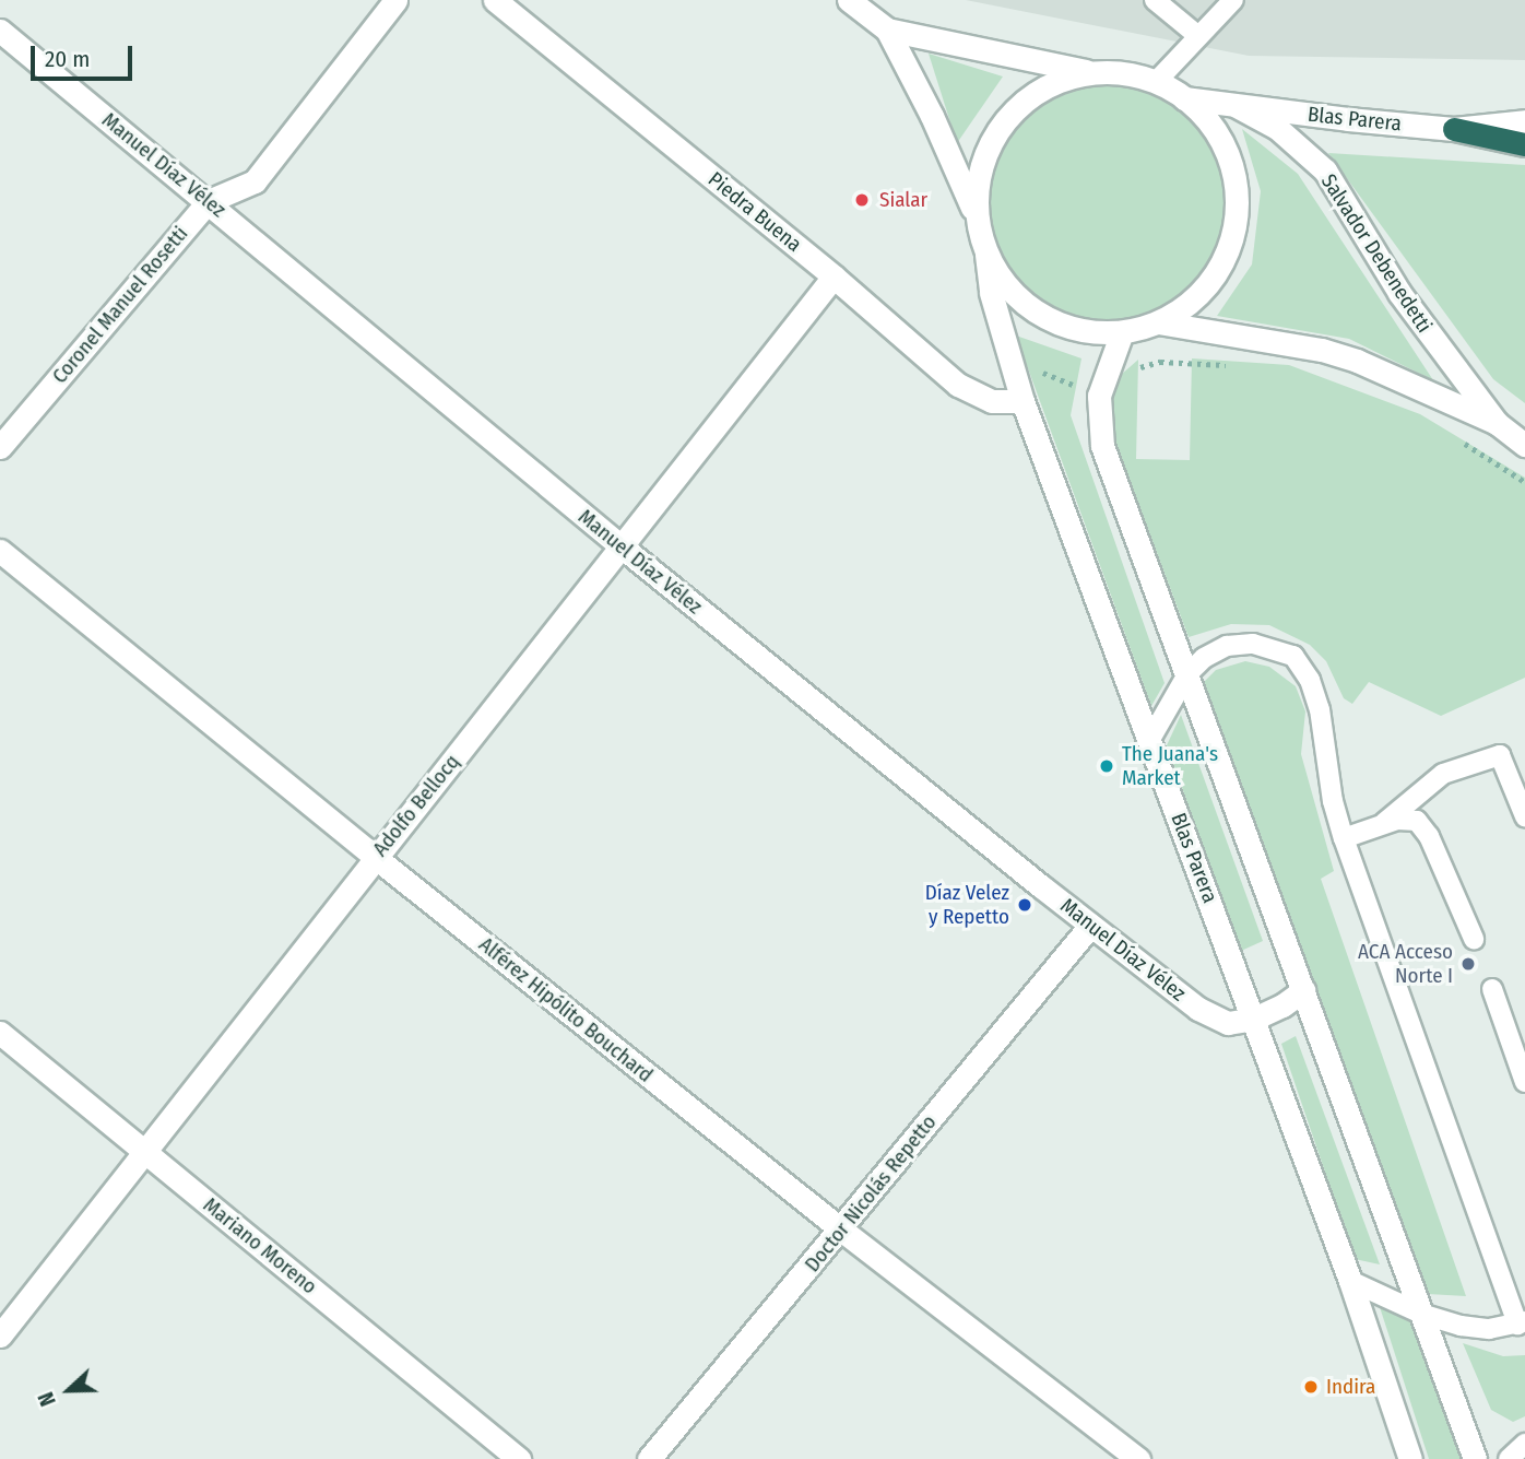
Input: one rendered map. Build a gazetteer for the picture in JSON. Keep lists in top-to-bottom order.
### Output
{
  "streets": {
    "street": [
      "Blas Parera",
      "Manuel Díaz Vélez",
      "Piedra Buena",
      "Salvador Debenedetti",
      "Coronel Manuel Rosetti",
      "Adolfo Bellocq",
      "Alférez Hipólito Bouchard",
      "Doctor Nicolás Repetto",
      "Mariano Moreno"
    ]
  },
  "crossings": [
    ["Blas Parera", "Manuel Díaz Vélez"],
    ["Blas Parera", "Piedra Buena"],
    ["Blas Parera", "Salvador Debenedetti"],
    ["Manuel Díaz Vélez", "Coronel Manuel Rosetti"],
    ["Manuel Díaz Vélez", "Adolfo Bellocq"],
    ["Manuel Díaz Vélez", "Doctor Nicolás Repetto"],
    ["Piedra Buena", "Adolfo Bellocq"],
    ["Adolfo Bellocq", "Alférez Hipólito Bouchard"],
    ["Adolfo Bellocq", "Mariano Moreno"],
    ["Alférez Hipólito Bouchard", "Doctor Nicolás Repetto"]
  ],
  "places": [
    "Sialar",
    "The Juana's Market",
    "Díaz Velez y Repetto",
    "ACA Acceso Norte I",
    "Indira"
  ],
  "scale_bar": "20 m",
  "north": "left"
}
